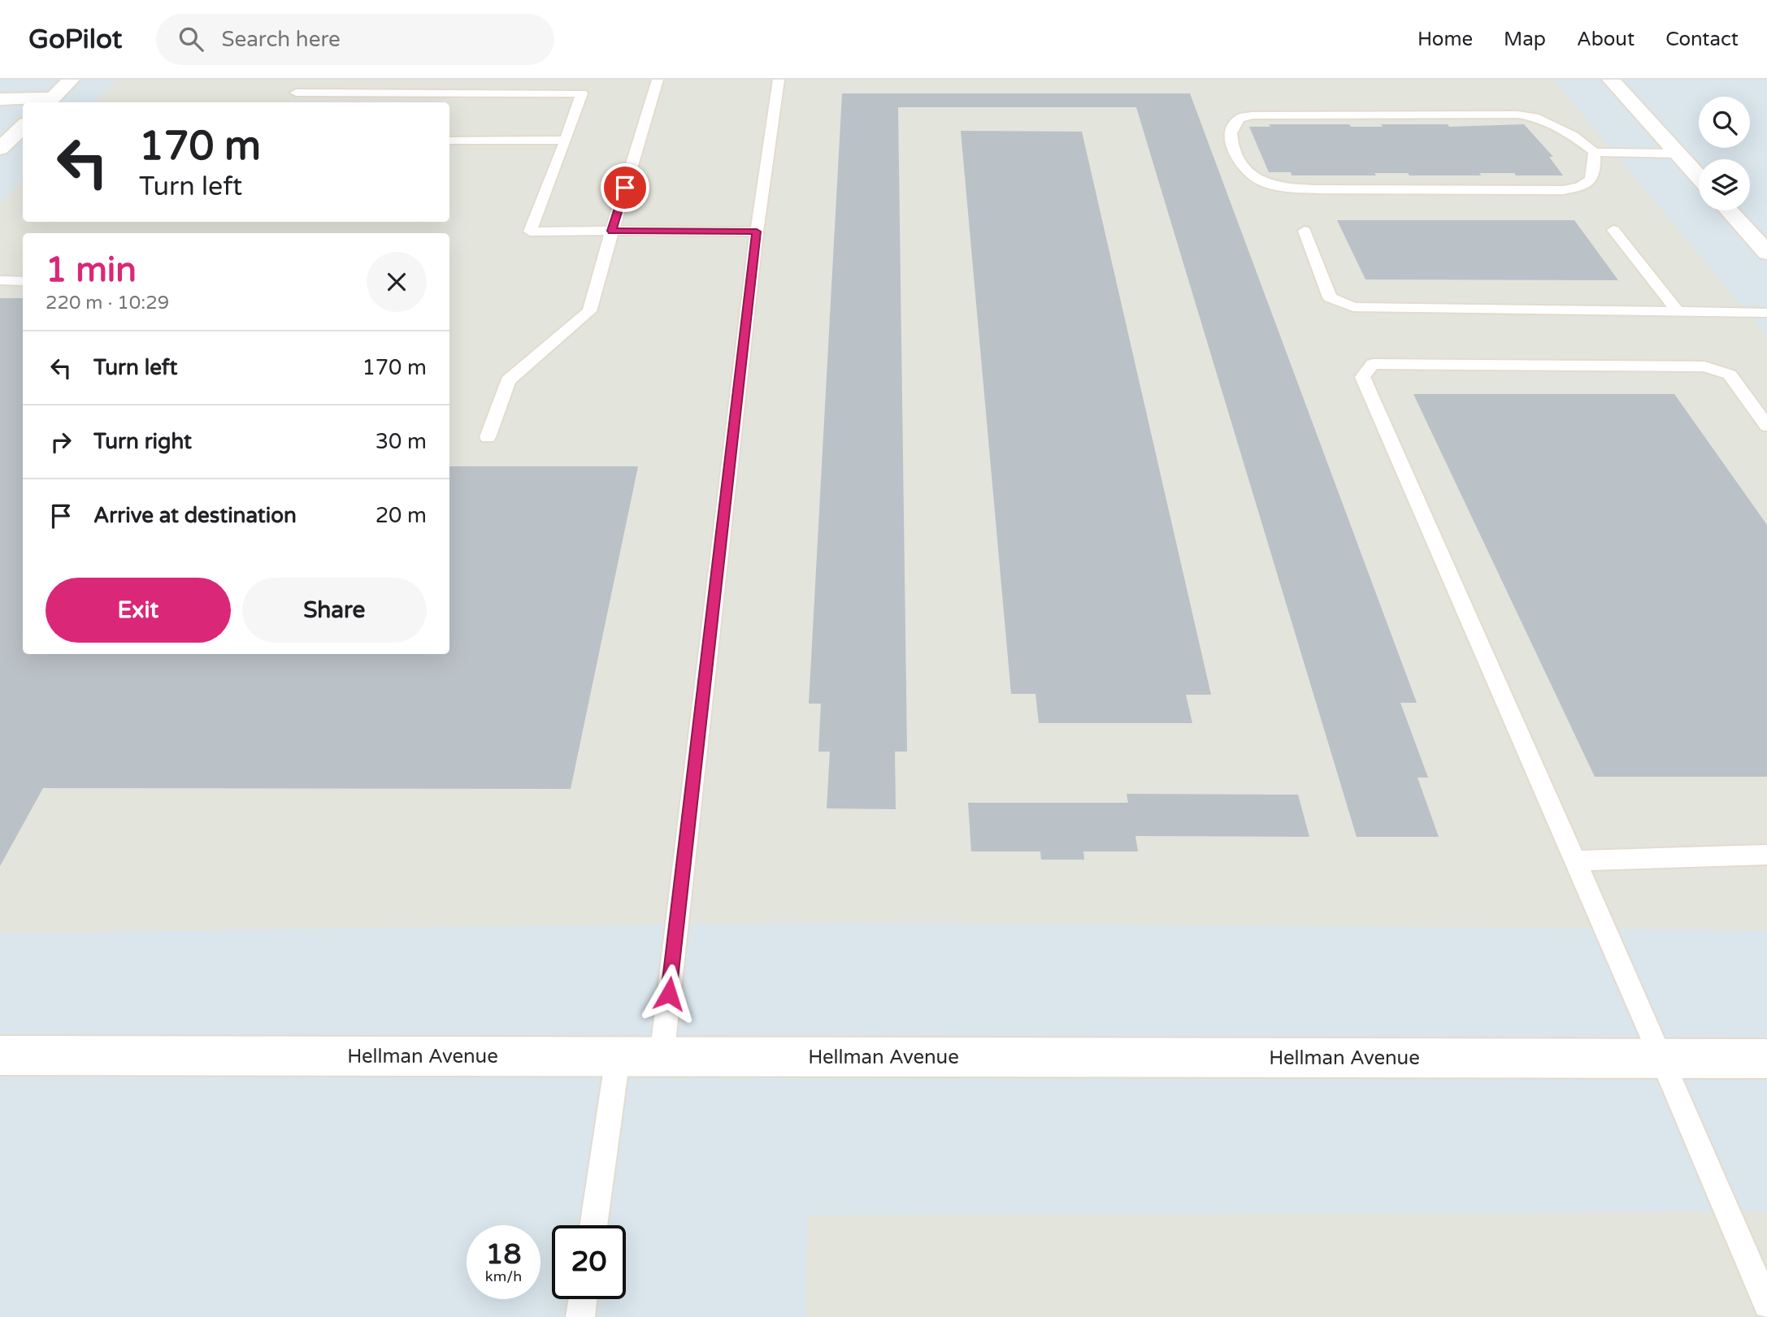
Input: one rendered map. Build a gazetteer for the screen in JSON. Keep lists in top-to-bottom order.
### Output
{
  "streets": {
    "street": ["Hellman Avenue"]
  },
  "page": {
    "header": "GoPilot",
    "search": "Search here",
    "nav": [
      "Home",
      "Map",
      "About",
      "Contact"
    ],
    "turn": ["170 m", "Turn left"],
    "heading": ["1 min", "220 m · 10:29"],
    "list": [
      {
        "name": "Turn left",
        "value": "170 m"
      },
      {
        "name": "Turn right",
        "value": "30 m"
      },
      {
        "name": "Arrive at destination",
        "value": "20 m"
      }
    ],
    "buttons": ["Exit", "Share"],
    "speed": "18 km/h",
    "limit": "20"
  }
}
